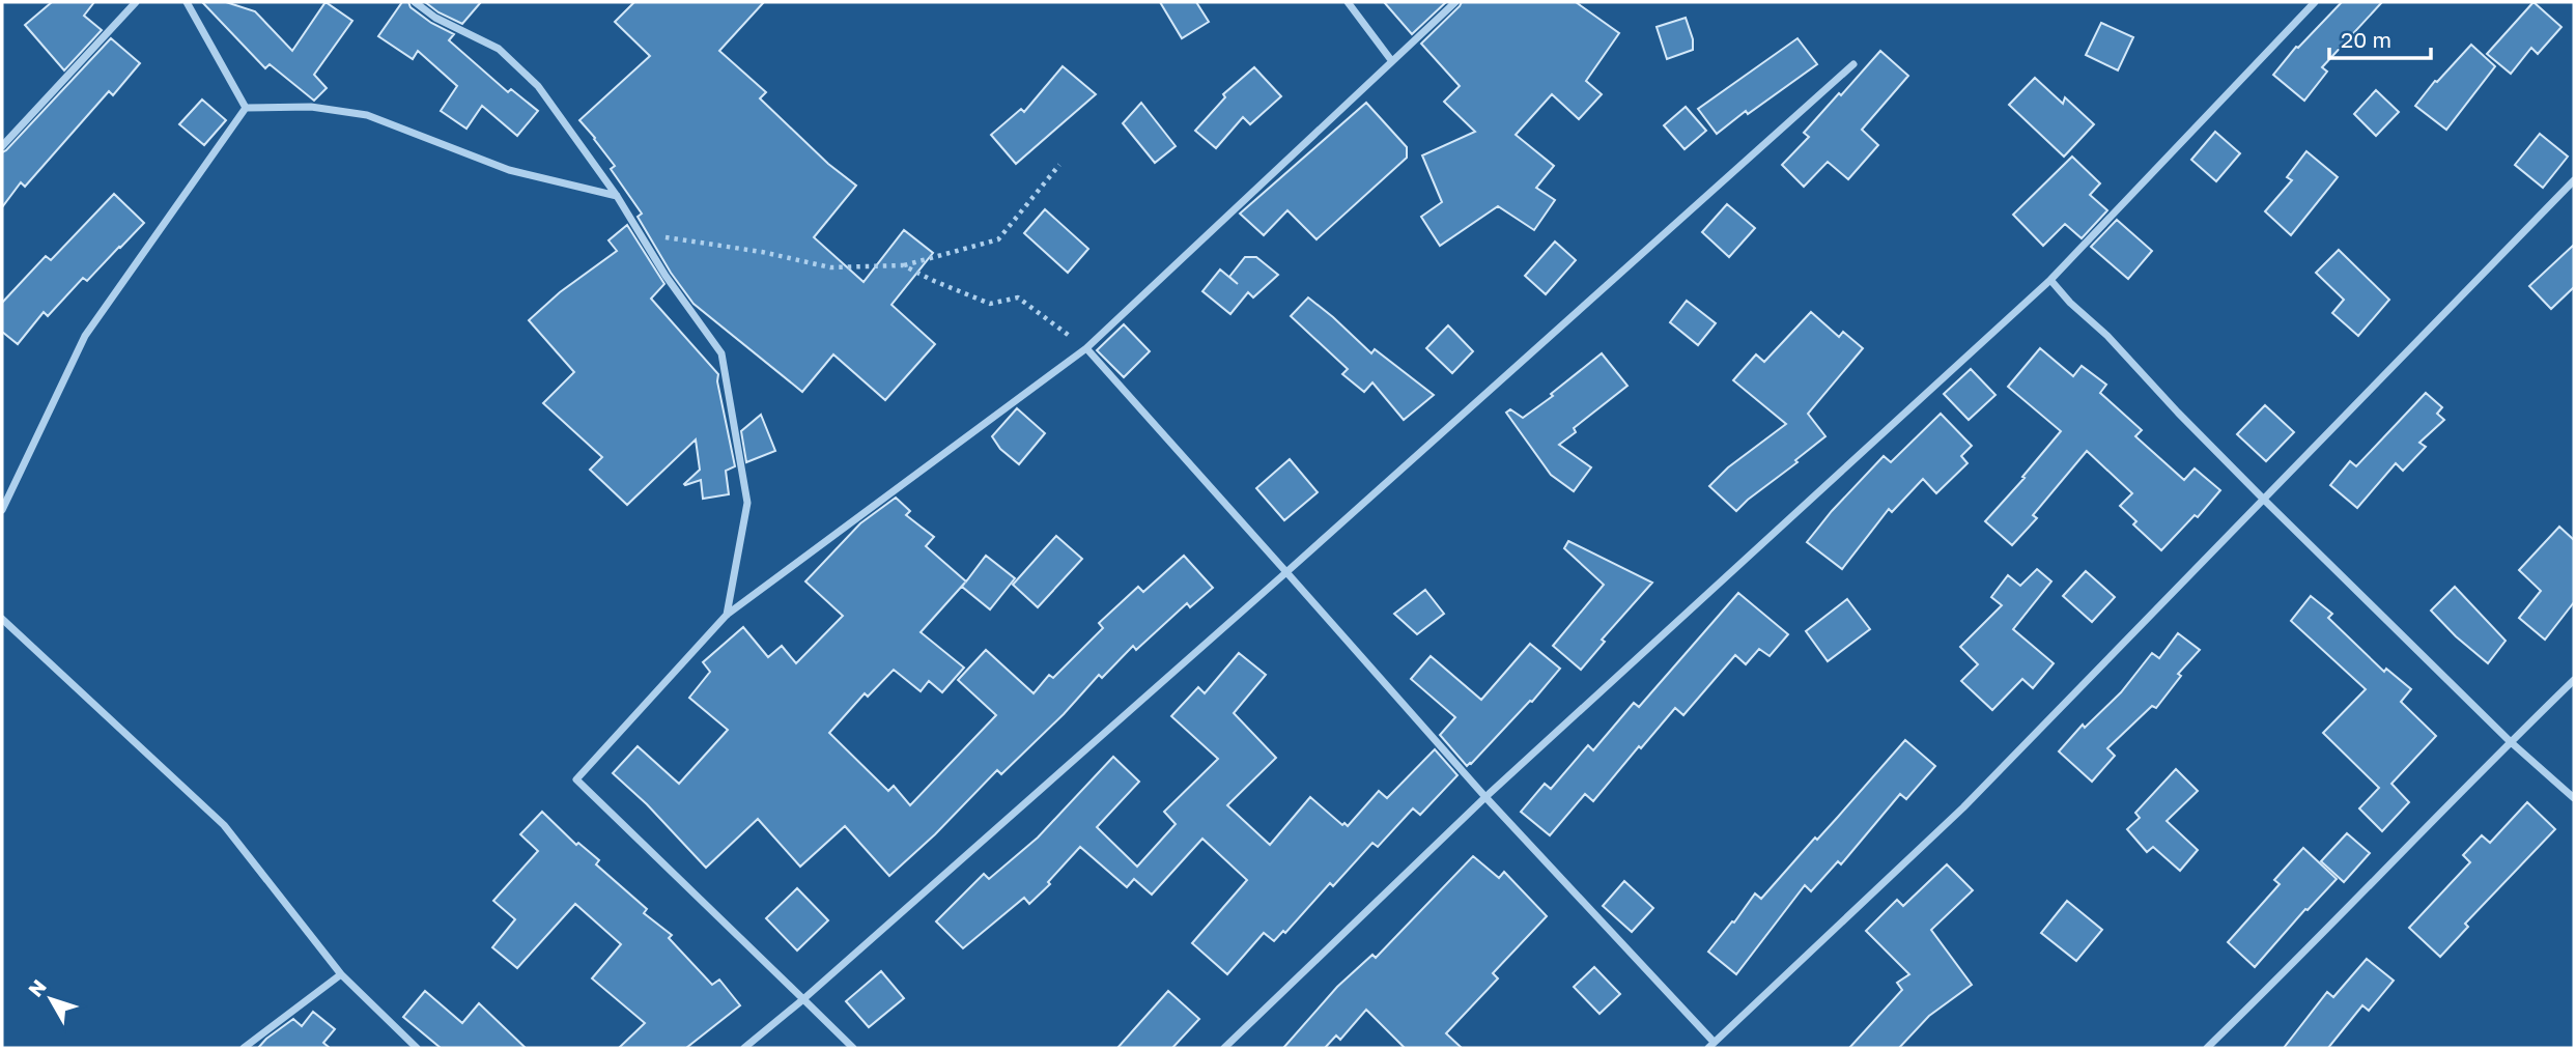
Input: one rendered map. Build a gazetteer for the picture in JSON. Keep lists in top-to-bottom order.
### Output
{
  "scale_bar": "20 m",
  "north": "top left"
}
